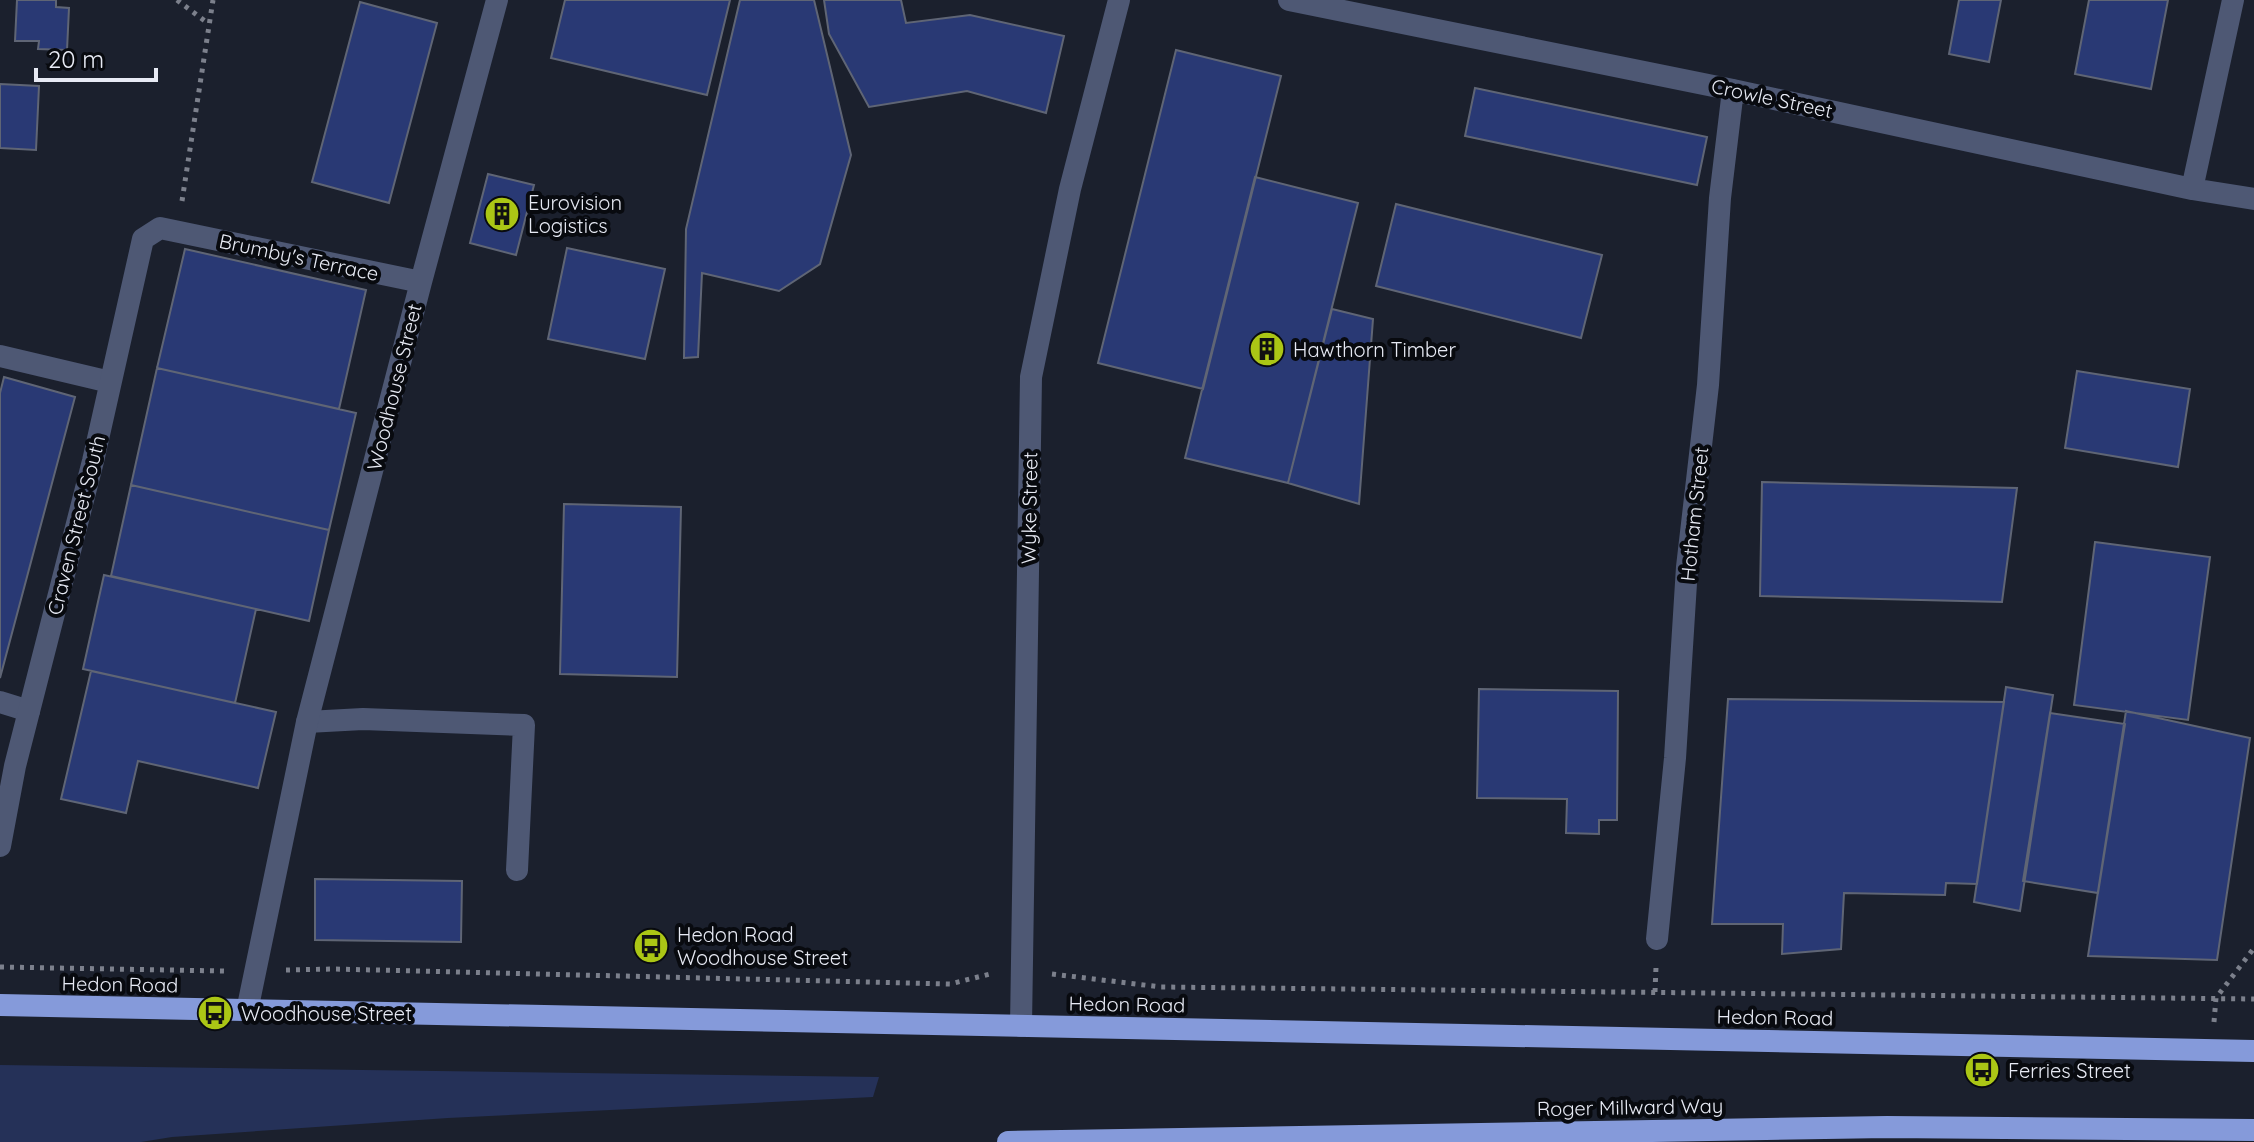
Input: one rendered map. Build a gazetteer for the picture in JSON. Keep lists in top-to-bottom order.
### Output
{
  "streets": {
    "highway": ["Hedon Road", "Roger Millward Way"],
    "street": [
      "Crowle Street",
      "Brumby's Terrace",
      "Woodhouse Street",
      "Wyke Street",
      "Hotham Street",
      "Craven Street South"
    ]
  },
  "crossings": [
    ["Crowle Street", "Hotham Street"],
    ["Brumby's Terrace", "Woodhouse Street"],
    ["Brumby's Terrace", "Craven Street South"],
    ["Woodhouse Street", "Hedon Road"],
    ["Wyke Street", "Hedon Road"]
  ],
  "places": {
    "building": ["Eurovision Logistics", "Hawthorn Timber"],
    "bus stop": ["Hedon Road Woodhouse Street", "Woodhouse Street", "Ferries Street"]
  },
  "scale_bar": "20 m"
}
